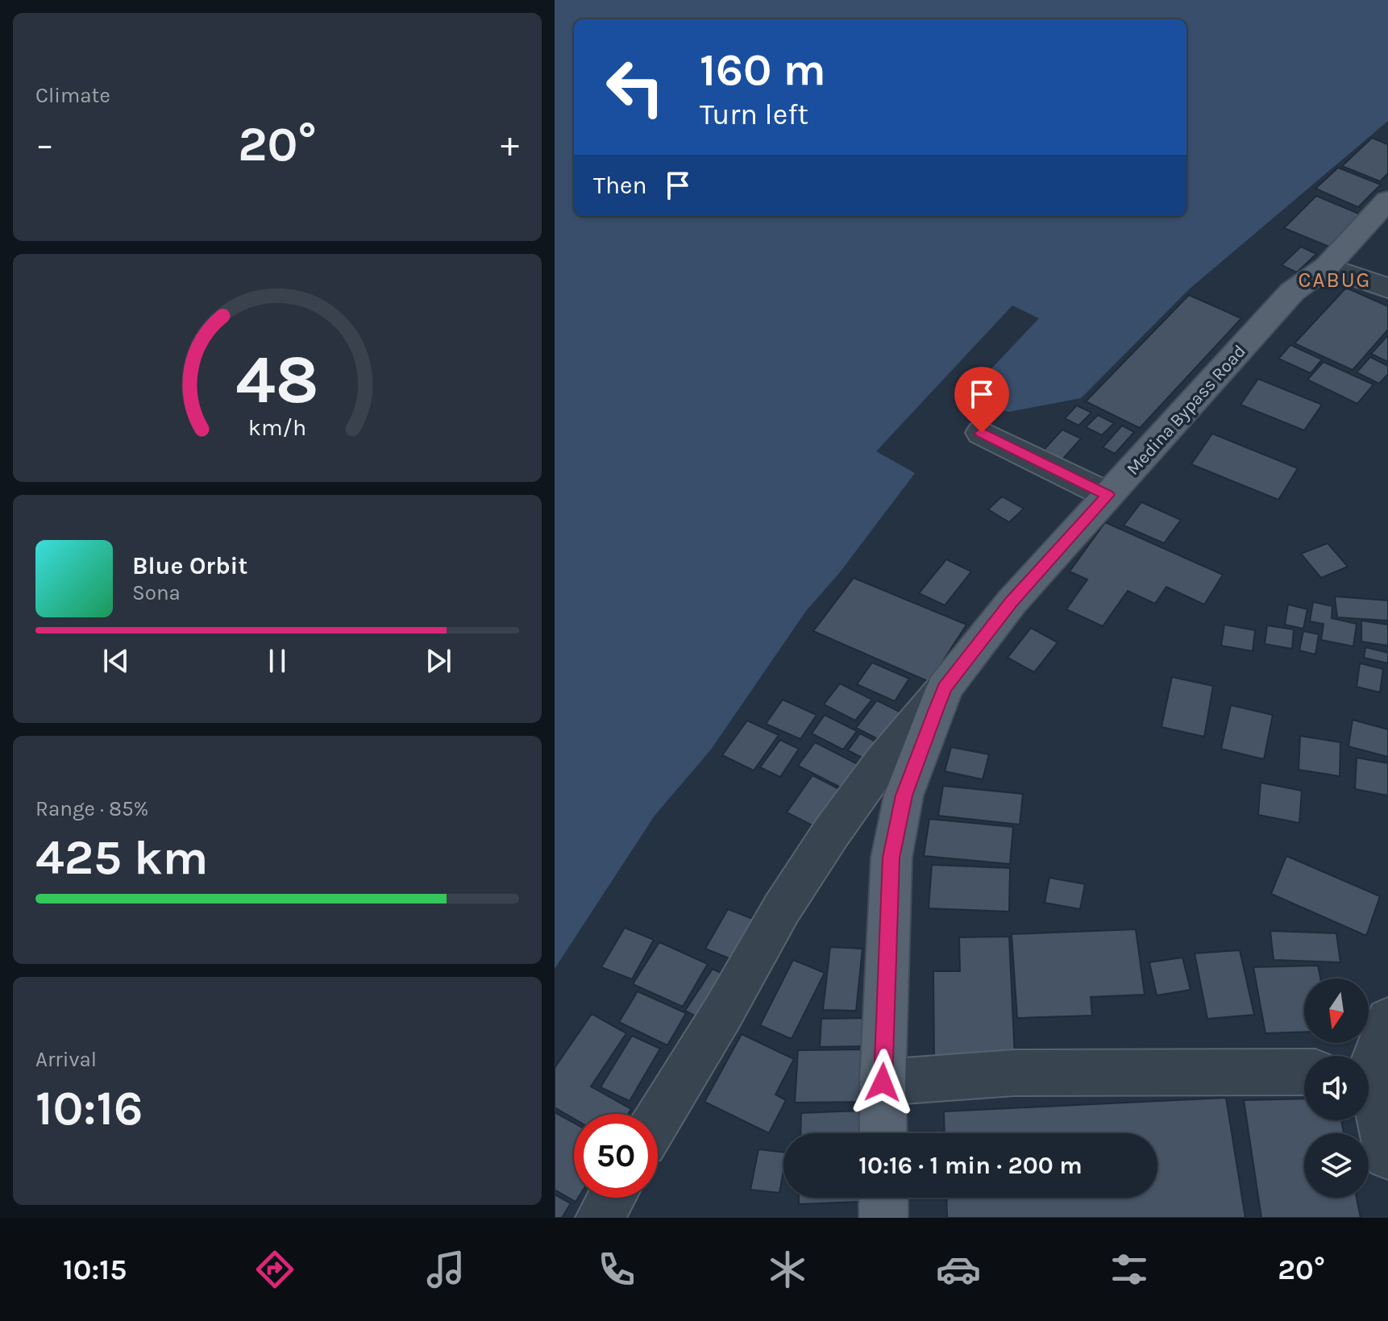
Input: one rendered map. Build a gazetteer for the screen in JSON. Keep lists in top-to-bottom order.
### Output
{
  "streets": {
    "main road": ["Medina Bypass Road"]
  },
  "districts": ["CABUG"],
  "north": "bottom",
  "page": {
    "tile": [
      "Climate",
      ["Range · 85%", "425 km"],
      ["Arrival", "10:16"]
    ],
    "turn": ["160 m", "Turn left"],
    "heat": ["−", "20°", "+"],
    "then": "Then",
    "song": ["Blue Orbit", "Sona"],
    "limit": "50",
    "trip": "10:16 · 1 min · 200 m",
    "tabs": ["10:15", "20°"],
    "gauge": ["48", "km/h"]
  }
}
